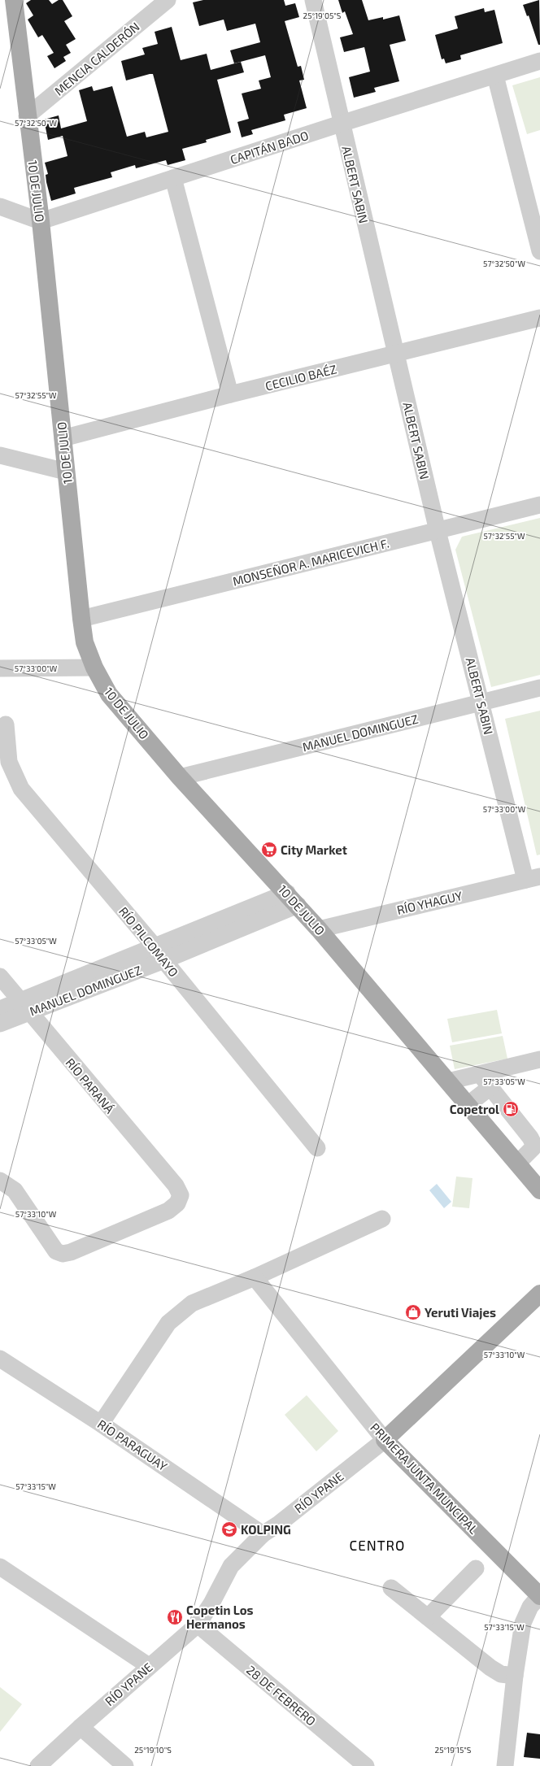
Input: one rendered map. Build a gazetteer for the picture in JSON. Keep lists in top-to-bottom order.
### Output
{
  "streets": {
    "main road": ["10 DE JULIO", "PRIMERA JUNTA MUNCIPAL", "RÍO YPANE"],
    "street": [
      "MENCIA CALDERÓN",
      "CAPITÁN BADO",
      "ALBERT SABIN",
      "CECILIO BAÉZ",
      "MONSEÑOR A. MARICEVICH F.",
      "MANUEL DOMINGUEZ",
      "RÍO YHAGUY",
      "RÍO PILCOMAYO",
      "RÍO PARANÁ",
      "RÍO PARAGUAY",
      "28 DE FEBRERO"
    ]
  },
  "crossings": [
    ["MENCIA CALDERÓN", "10 DE JULIO"],
    ["CAPITÁN BADO", "ALBERT SABIN"],
    ["CAPITÁN BADO", "10 DE JULIO"],
    ["ALBERT SABIN", "CECILIO BAÉZ"],
    ["ALBERT SABIN", "MONSEÑOR A. MARICEVICH F."],
    ["ALBERT SABIN", "MANUEL DOMINGUEZ"],
    ["ALBERT SABIN", "RÍO YHAGUY"],
    ["10 DE JULIO", "CECILIO BAÉZ"],
    ["10 DE JULIO", "MONSEÑOR A. MARICEVICH F."],
    ["10 DE JULIO", "MANUEL DOMINGUEZ"],
    ["10 DE JULIO", "RÍO YHAGUY"],
    ["MANUEL DOMINGUEZ", "RÍO PILCOMAYO"],
    ["MANUEL DOMINGUEZ", "RÍO PARANÁ"],
    ["RÍO PARAGUAY", "RÍO YPANE"],
    ["PRIMERA JUNTA MUNCIPAL", "RÍO YPANE"],
    ["RÍO YPANE", "28 DE FEBRERO"]
  ],
  "districts": ["CENTRO"],
  "places": {
    "supermarket": ["City Market"],
    "fuel station": ["Copetrol"],
    "shop": ["Yeruti Viajes"],
    "school or university": ["KOLPING"],
    "restaurant": ["Copetin Los Hermanos"]
  },
  "coordinates": [
    "25°19'05\"S",
    "57°32'50\"W",
    "57°32'55\"W",
    "57°33'00\"W",
    "57°33'05\"W",
    "57°33'10\"W",
    "57°33'15\"W",
    "25°19'10\"S",
    "25°19'15\"S"
  ]
}
